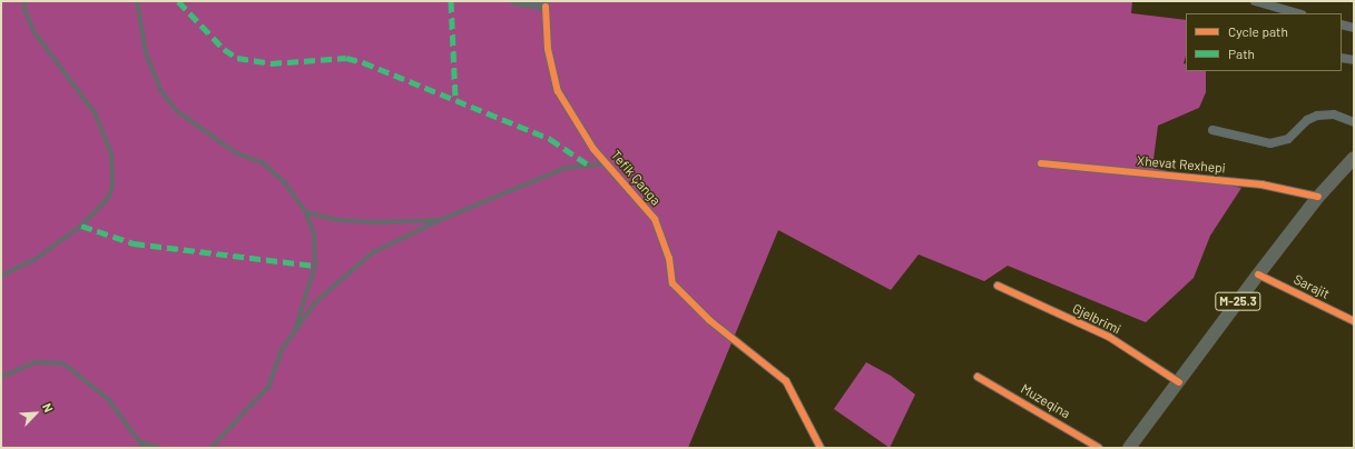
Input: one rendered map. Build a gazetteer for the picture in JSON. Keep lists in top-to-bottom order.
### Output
{
  "streets": {
    "main road": ["M-25.3"],
    "street": [
      "Xhevat Rexhepi",
      "Tefik Çanga",
      "Sarajit",
      "Gjelbrimi",
      "Muzeqina"
    ]
  },
  "crossings": [
    ["Xhevat Rexhepi", "M-25.3"],
    ["Sarajit", "M-25.3"],
    ["M-25.3", "Gjelbrimi"]
  ],
  "legend": ["Cycle path", "Path"],
  "north": "top right"
}
